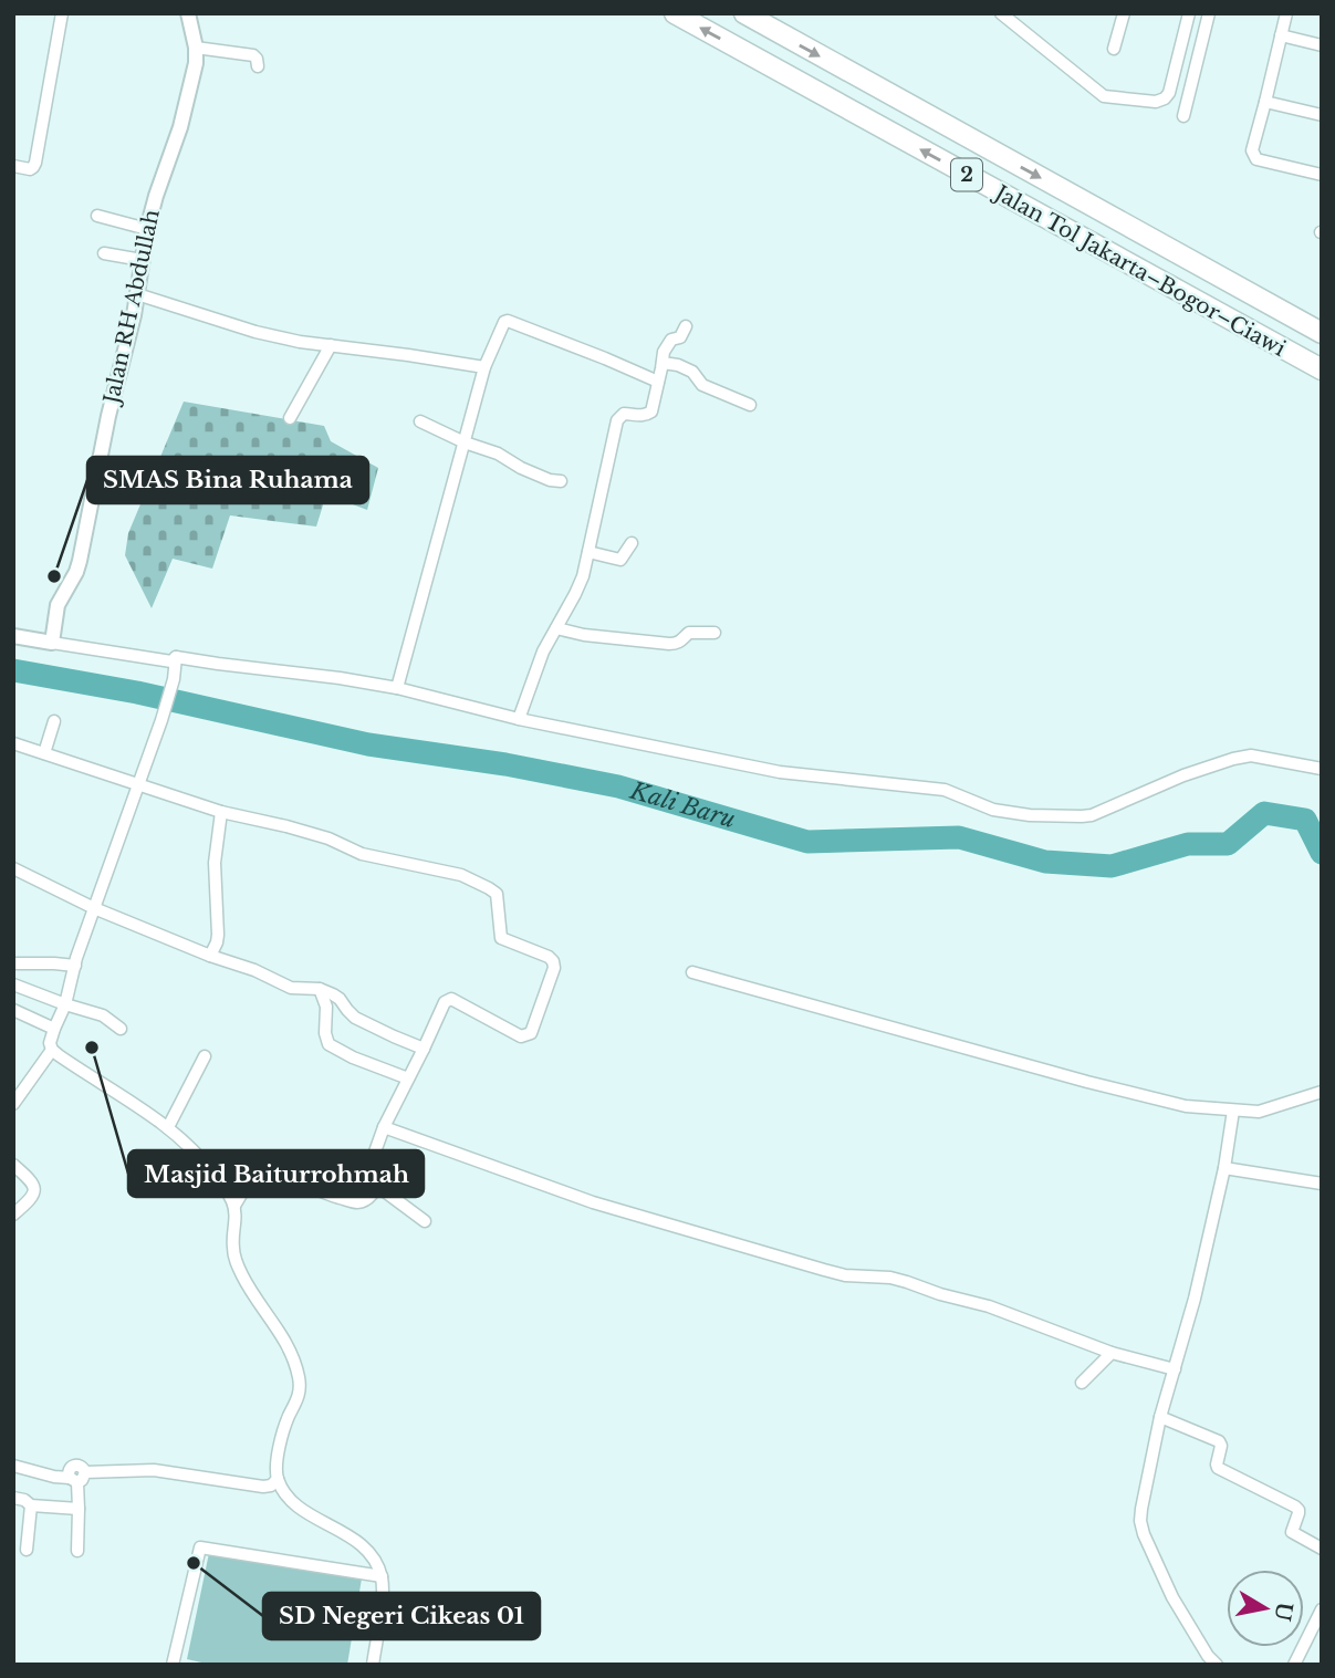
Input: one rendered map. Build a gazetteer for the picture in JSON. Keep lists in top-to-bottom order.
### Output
{
  "streets": {
    "highway": ["2", "Jalan Tol Jakarta–Bogor–Ciawi"],
    "street": ["Jalan RH Abdullah"]
  },
  "water": ["Kali Baru"],
  "places": ["SMAS Bina Ruhama", "Masjid Baiturrohmah", "SD Negeri Cikeas 01"],
  "north": "right"
}
